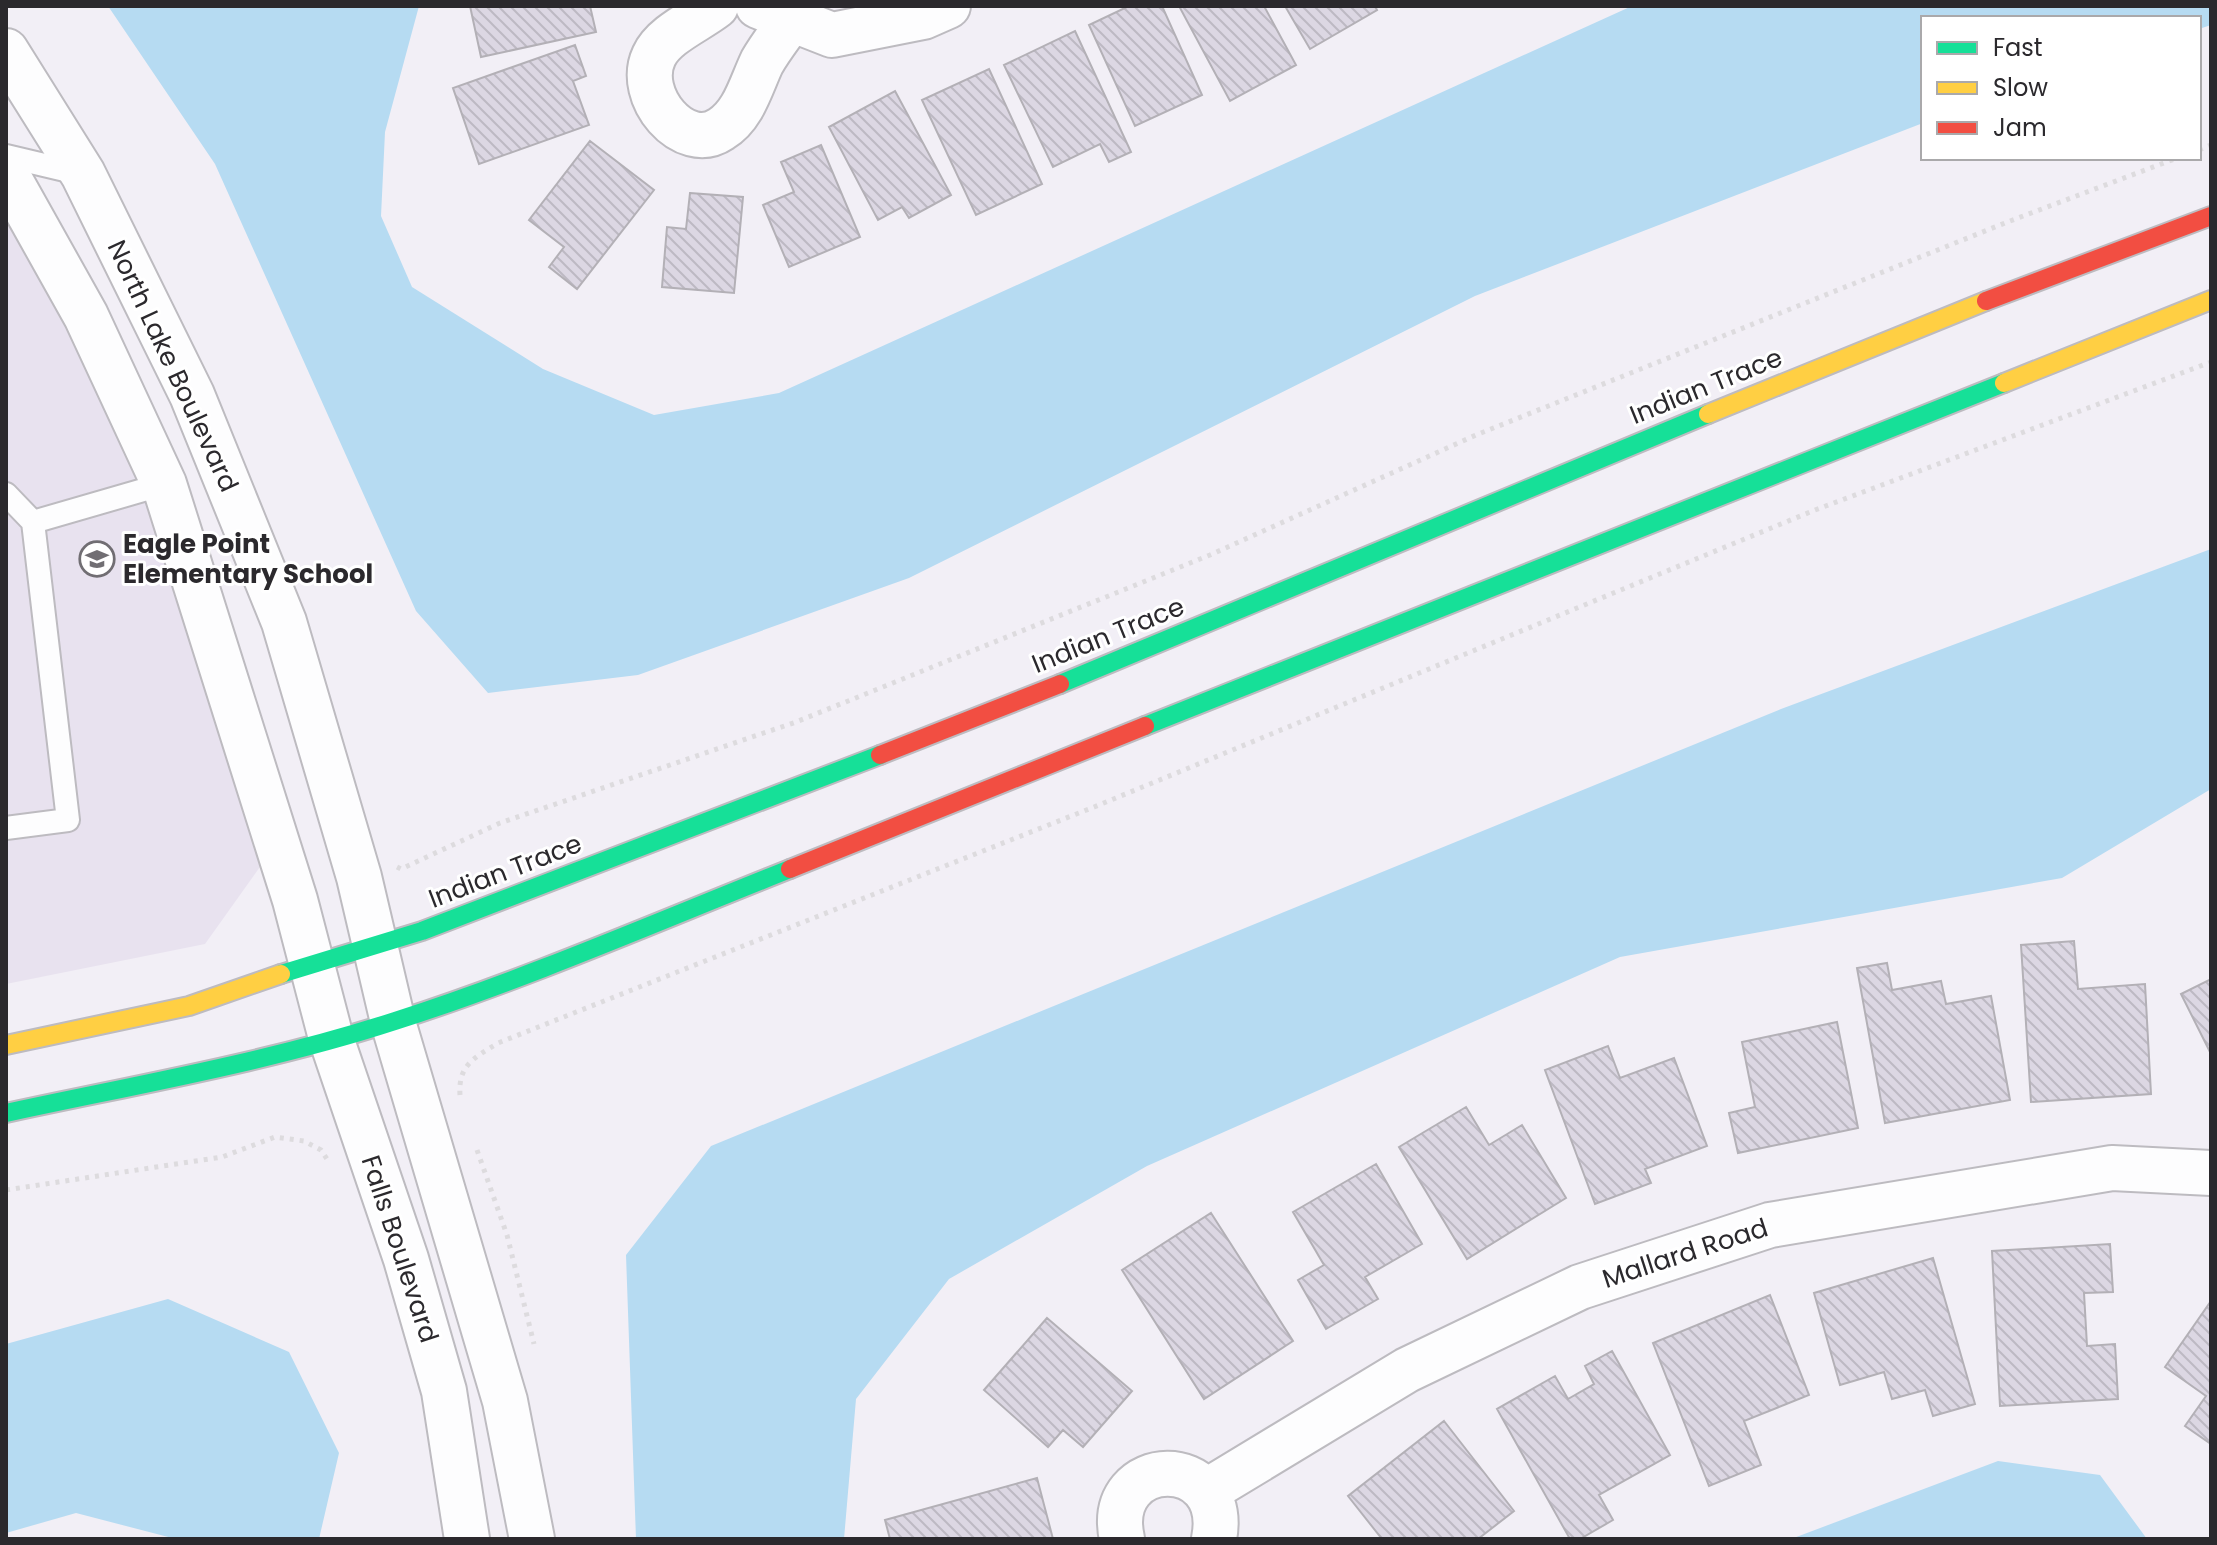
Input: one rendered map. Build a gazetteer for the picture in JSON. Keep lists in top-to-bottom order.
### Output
{
  "streets": {
    "main road": ["Indian Trace"],
    "street": ["North Lake Boulevard", "Falls Boulevard", "Mallard Road"]
  },
  "crossings": [
    ["North Lake Boulevard", "Indian Trace"],
    ["Indian Trace", "Falls Boulevard"]
  ],
  "places": {
    "school or university": ["Eagle Point Elementary School"]
  },
  "legend": ["Fast", "Slow", "Jam"]
}
